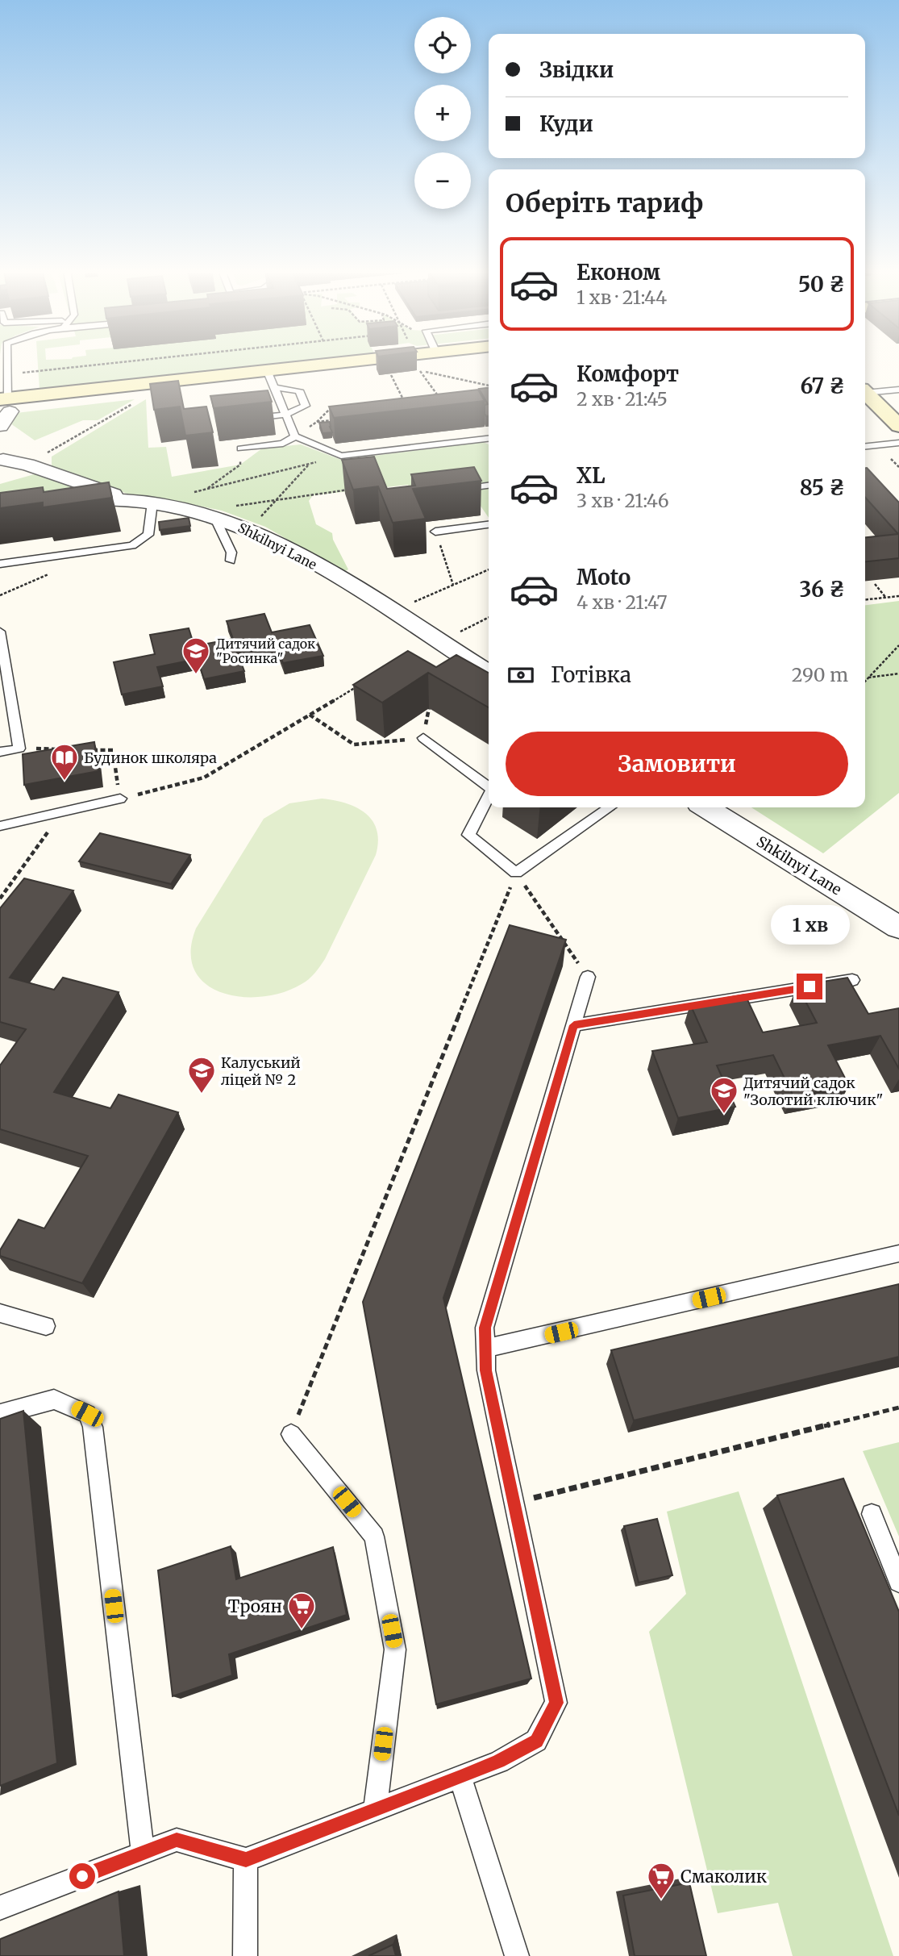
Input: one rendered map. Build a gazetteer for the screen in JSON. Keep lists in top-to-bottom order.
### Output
{
  "streets": {
    "street": ["Shkilnyi Lane"]
  },
  "places": {
    "school or university": ["Дитячий садок \"Росинка\"", "Калуський ліцей № 2", "Дитячий садок \"Золотий ключик\""],
    "library": ["Будинок школяра"],
    "supermarket": ["Троян", "Смаколик"]
  },
  "page": {
    "map_buttons": ["+", "−"],
    "banner": ["Звідки", "Куди"],
    "heading": "Оберіть тариф",
    "list": [
      {
        "name": "Економ",
        "note": "1 хв · 21:44",
        "value": "50 ₴"
      },
      {
        "name": "Комфорт",
        "note": "2 хв · 21:45",
        "value": "67 ₴"
      },
      {
        "name": "XL",
        "note": "3 хв · 21:46",
        "value": "85 ₴"
      },
      {
        "name": "Moto",
        "note": "4 хв · 21:47",
        "value": "36 ₴"
      }
    ],
    "pay": ["Готівка", "290 m"],
    "buttons": "Замовити",
    "bubble": "1 хв"
  }
}
